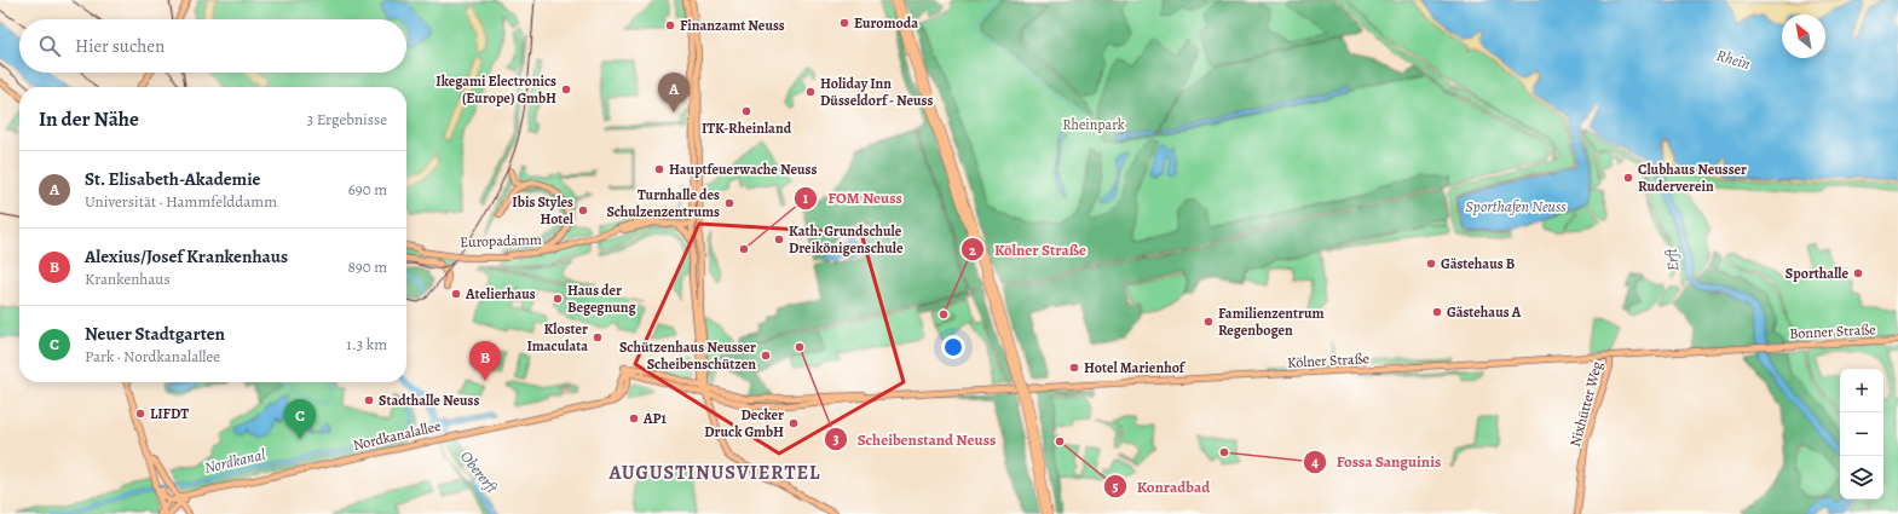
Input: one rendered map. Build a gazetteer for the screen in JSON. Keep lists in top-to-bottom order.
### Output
{
  "streets": {
    "main road": [
      "Europadamm",
      "Bonner Straße",
      "Kölner Straße",
      "Nixhütter Weg",
      "Nordkanalallee"
    ]
  },
  "crossings": [
    ["Bonner Straße", "Kölner Straße"],
    ["Kölner Straße", "Nixhütter Weg"]
  ],
  "districts": ["AUGUSTINUSVIERTEL"],
  "water": [
    "Rhein",
    "Sporthafen Neuss",
    "Erft",
    "Nordkanal",
    "Obererft"
  ],
  "parks": ["Rheinpark"],
  "places": [
    "Euromoda",
    "Finanzamt Neuss",
    "Ikegami Electronics (Europe) GmbH",
    "Holiday Inn Düsseldorf - Neuss",
    "ITK-Rheinland",
    "Hauptfeuerwache Neuss",
    "Clubhaus Neusser Ruderverein",
    "Turnhalle des Schulzenzentrums",
    "Ibis Styles Hotel",
    "Kath. Grundschule Dreikönigenschule",
    "FOM Neuss",
    "Gästehaus B",
    "Sporthalle",
    "Atelierhaus",
    "Haus der Begegnung",
    "Gästehaus A",
    "Kölner Straße",
    "Familienzentrum Regenbogen",
    "Kloster Imaculata",
    "Scheibenstand Neuss",
    "Schützenhaus Neusser Scheibenschützen",
    "Hotel Marienhof",
    "Stadthalle Neuss",
    "LIFDT",
    "AP1",
    "Decker Druck GmbH",
    "Konradbad",
    "Fossa Sanguinis"
  ],
  "north": "top left",
  "page": {
    "search": "Hier suchen",
    "pins": ["A", "B", "C"],
    "heading": ["In der Nähe", "3 Ergebnisse"],
    "list": [
      {
        "mark": "A",
        "name": "St. Elisabeth-Akademie",
        "note": "Universität · Hammfelddamm",
        "value": "690 m"
      },
      {
        "mark": "B",
        "name": "Alexius/Josef Krankenhaus",
        "note": "Krankenhaus",
        "value": "890 m"
      },
      {
        "mark": "C",
        "name": "Neuer Stadtgarten",
        "note": "Park · Nordkanalallee",
        "value": "1.3 km"
      }
    ],
    "map_buttons": ["+", "−"]
  }
}
